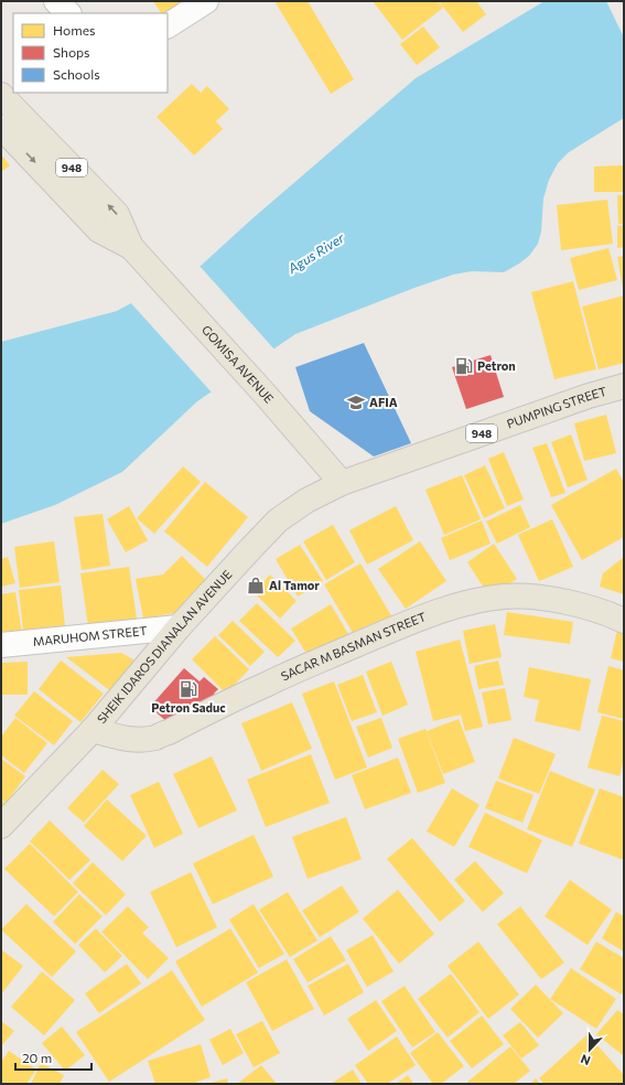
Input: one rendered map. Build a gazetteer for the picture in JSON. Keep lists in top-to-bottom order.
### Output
{
  "streets": {
    "main road": [
      "948",
      "GOMISA AVENUE",
      "PUMPING STREET",
      "SHEIK IDAROS DIANALAN AVENUE",
      "SACAR M BASMAN STREET"
    ],
    "street": ["MARUHOM STREET"]
  },
  "crossings": [
    ["GOMISA AVENUE", "PUMPING STREET"],
    ["GOMISA AVENUE", "SHEIK IDAROS DIANALAN AVENUE"],
    ["PUMPING STREET", "SHEIK IDAROS DIANALAN AVENUE"],
    ["MARUHOM STREET", "SHEIK IDAROS DIANALAN AVENUE"],
    ["SHEIK IDAROS DIANALAN AVENUE", "SACAR M BASMAN STREET"]
  ],
  "water": ["Agus River"],
  "places": {
    "fuel station": ["Petron", "Petron Saduc"],
    "school or university": ["AFIA"],
    "shop": ["Al Tamor"]
  },
  "legend": ["Homes", "Shops", "Schools"],
  "scale_bar": "20 m",
  "north": "bottom"
}
